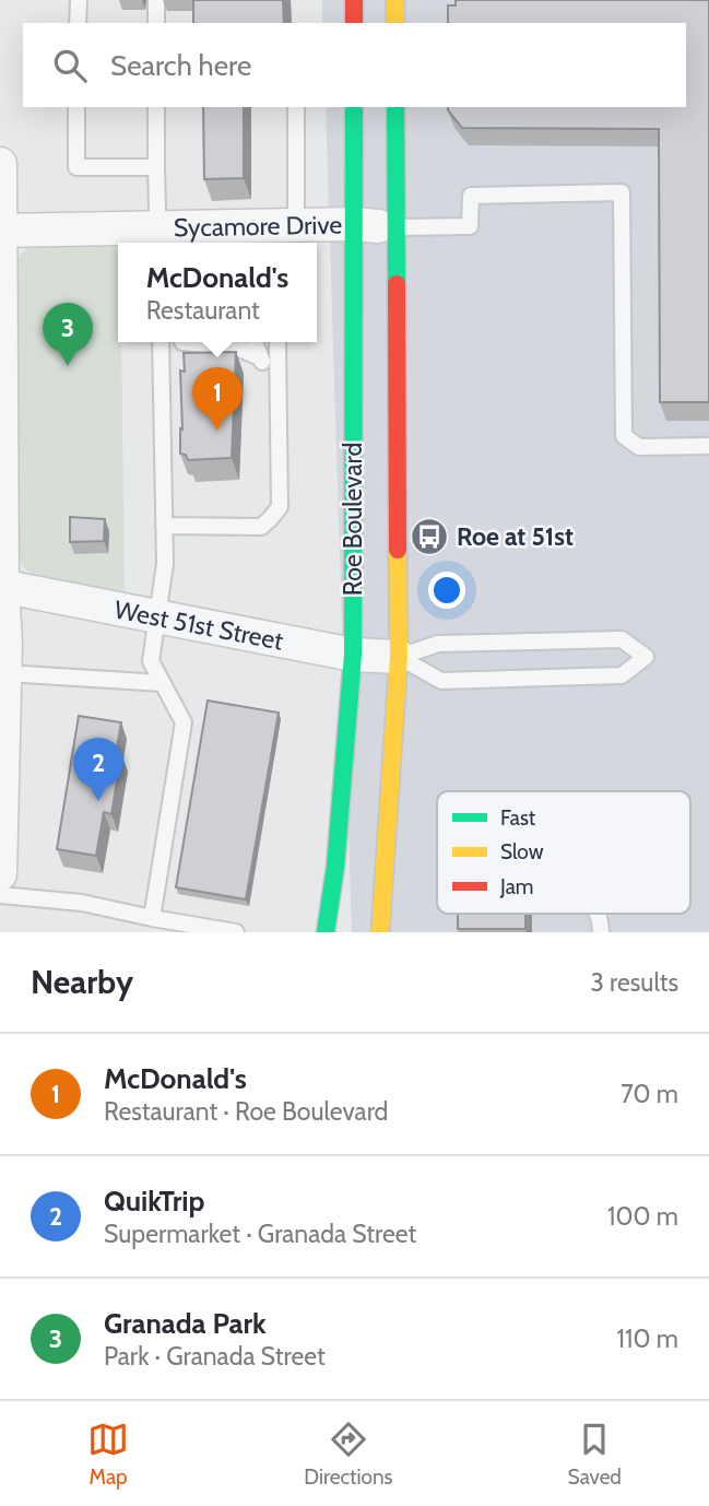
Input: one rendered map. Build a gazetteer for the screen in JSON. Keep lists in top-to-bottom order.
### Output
{
  "streets": {
    "main road": ["Roe Boulevard"],
    "street": ["Sycamore Drive", "West 51st Street"]
  },
  "crossings": [
    ["Sycamore Drive", "Roe Boulevard"],
    ["Roe Boulevard", "West 51st Street"]
  ],
  "places": {
    "bus stop": ["Roe at 51st"]
  },
  "legend": ["Fast", "Slow", "Jam"],
  "page": {
    "search": "Search here",
    "popup": ["McDonald's", "Restaurant"],
    "pins": ["3", "1", "2"],
    "heading": ["Nearby", "3 results"],
    "list": [
      {
        "mark": "1",
        "name": "McDonald's",
        "note": "Restaurant · Roe Boulevard",
        "value": "70 m"
      },
      {
        "mark": "2",
        "name": "QuikTrip",
        "note": "Supermarket · Granada Street",
        "value": "100 m"
      },
      {
        "mark": "3",
        "name": "Granada Park",
        "note": "Park · Granada Street",
        "value": "110 m"
      }
    ],
    "nav": ["Map", "Directions", "Saved"]
  }
}
